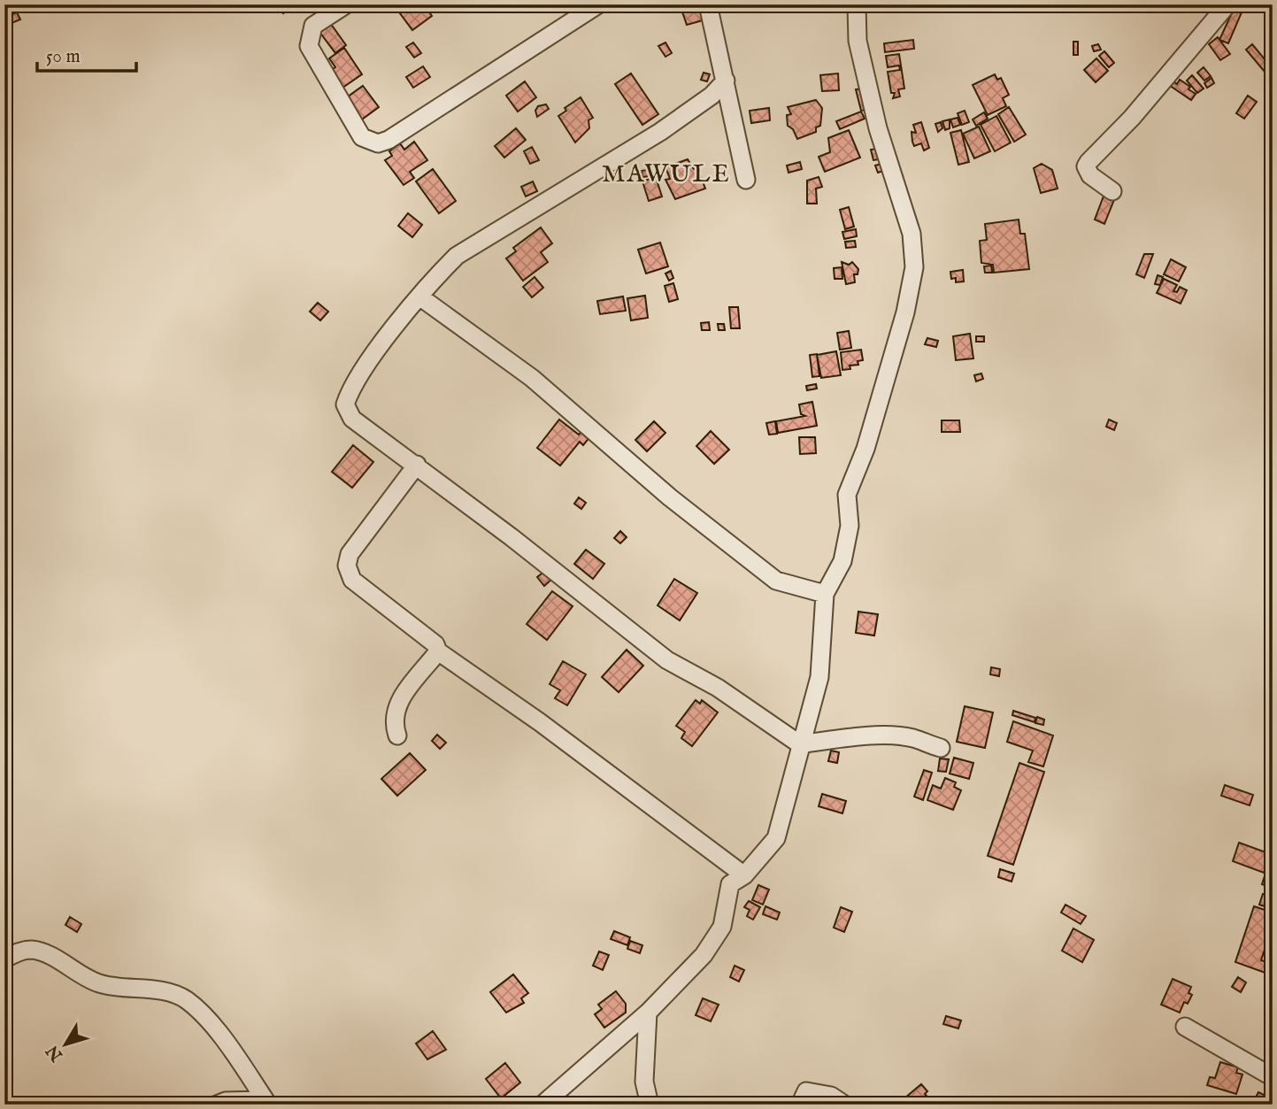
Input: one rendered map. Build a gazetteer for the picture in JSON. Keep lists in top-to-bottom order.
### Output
{
  "districts": ["MAWULE"],
  "scale_bar": "50 m",
  "north": "bottom left"
}
